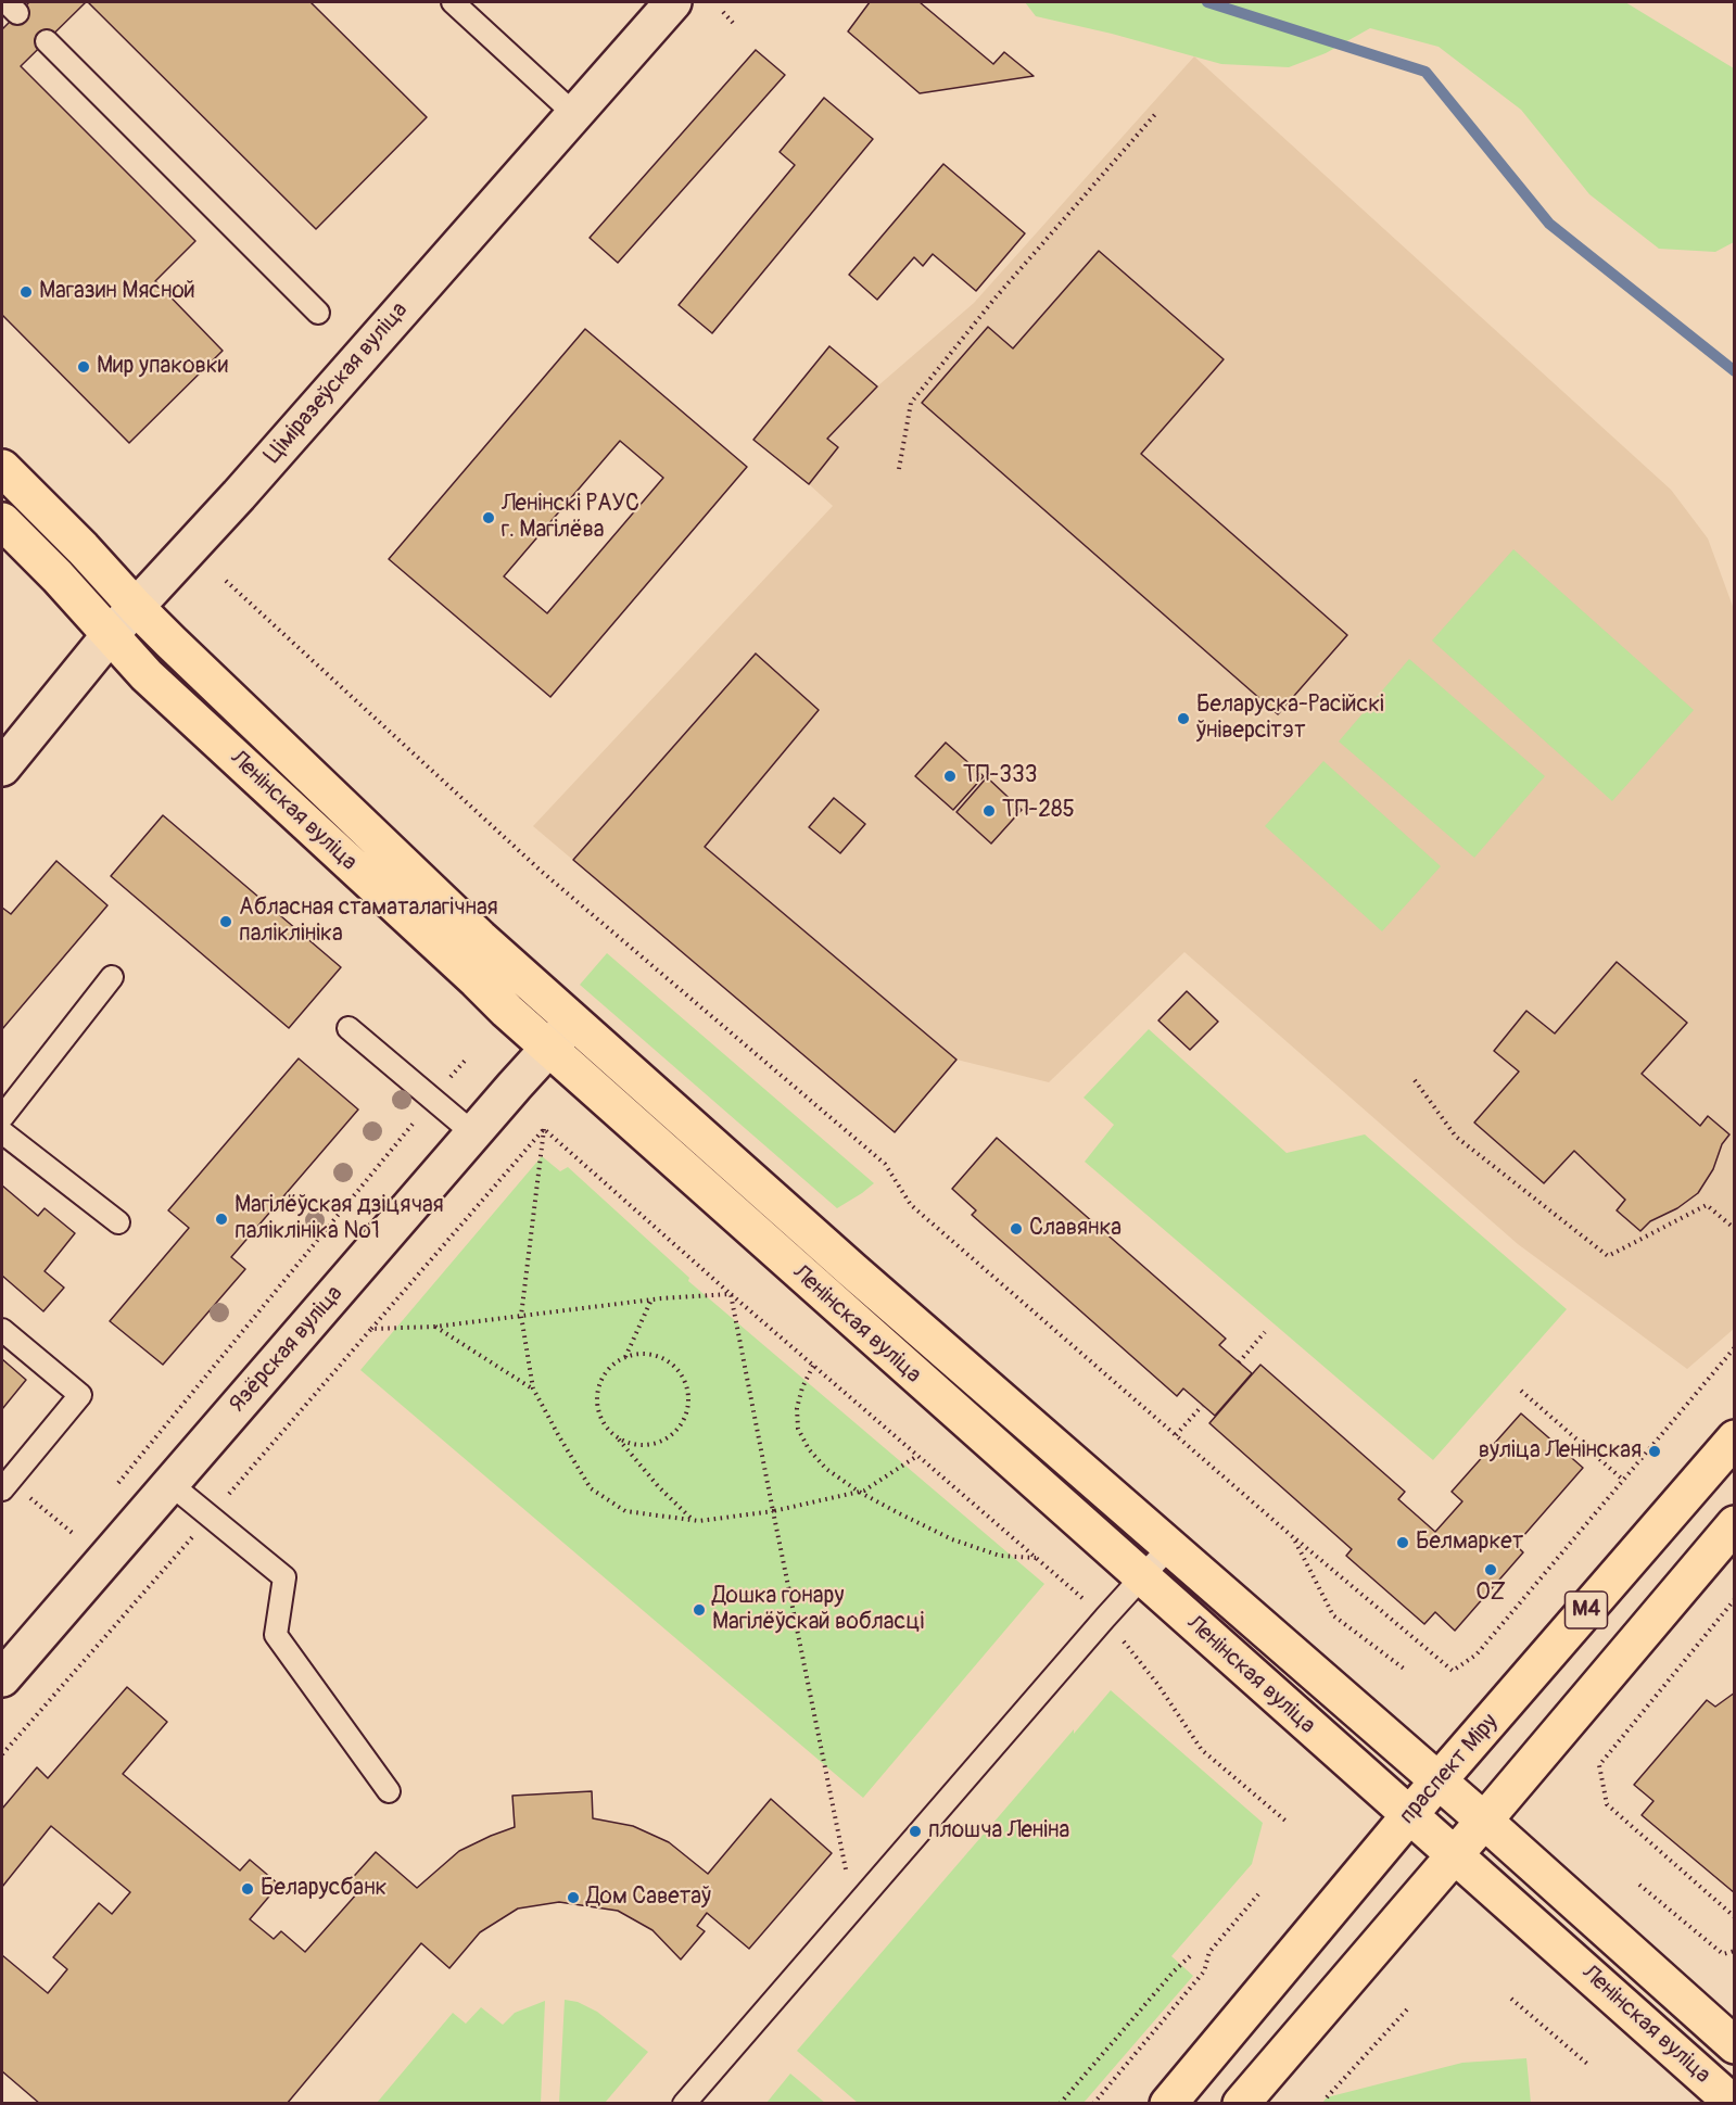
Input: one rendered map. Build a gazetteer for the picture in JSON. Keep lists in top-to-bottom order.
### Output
{
  "streets": {
    "main road": [
      "Ціміразеўская вуліца",
      "Ленінская вуліца",
      "Язёрская вуліца",
      "М4",
      "праспект Міру"
    ]
  },
  "crossings": [
    ["Ціміразеўская вуліца", "Ленінская вуліца"],
    ["Ленінская вуліца", "Язёрская вуліца"],
    ["Ленінская вуліца", "М4"],
    ["Ленінская вуліца", "праспект Міру"]
  ],
  "places": [
    "Магазин Мясной",
    "Мир упаковки",
    "Ленінскі РАУС г. Магілёва",
    "Беларуска-Расійскі ўніверсітэт",
    "ТП-333",
    "ТП-285",
    "Абласная стаматалагічная паліклініка",
    "Магілёўская дзіцячая паліклініка №1",
    "Славянка",
    "вуліца Ленінская",
    "Белмаркет",
    "OZ",
    "Дошка гонару Магілёўскай вобласці",
    "плошча Леніна",
    "Беларусбанк",
    "Дом Саветаў"
  ]
}
